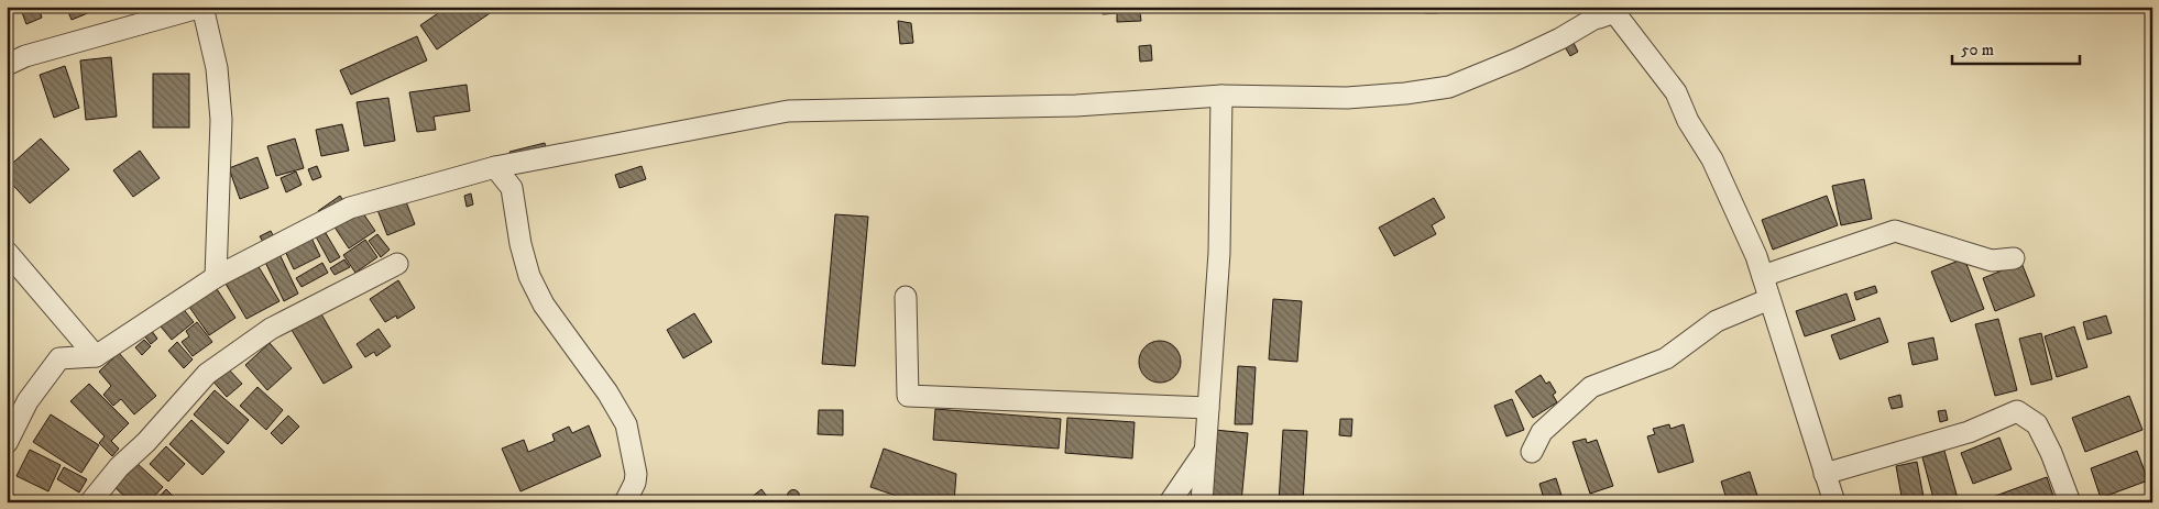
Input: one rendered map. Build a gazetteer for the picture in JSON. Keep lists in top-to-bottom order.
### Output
{
  "scale_bar": "50 m"
}
